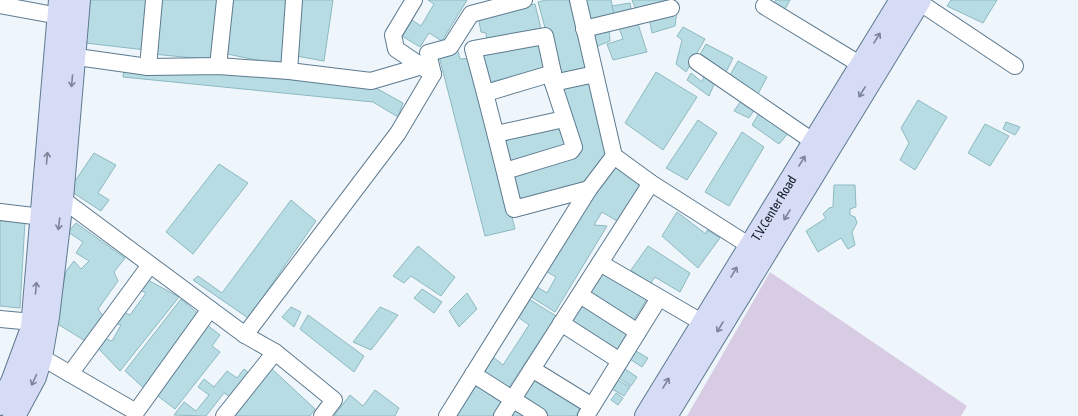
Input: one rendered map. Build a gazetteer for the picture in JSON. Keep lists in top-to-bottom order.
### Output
{
  "streets": {
    "street": ["T.V.Center Road"]
  }
}
